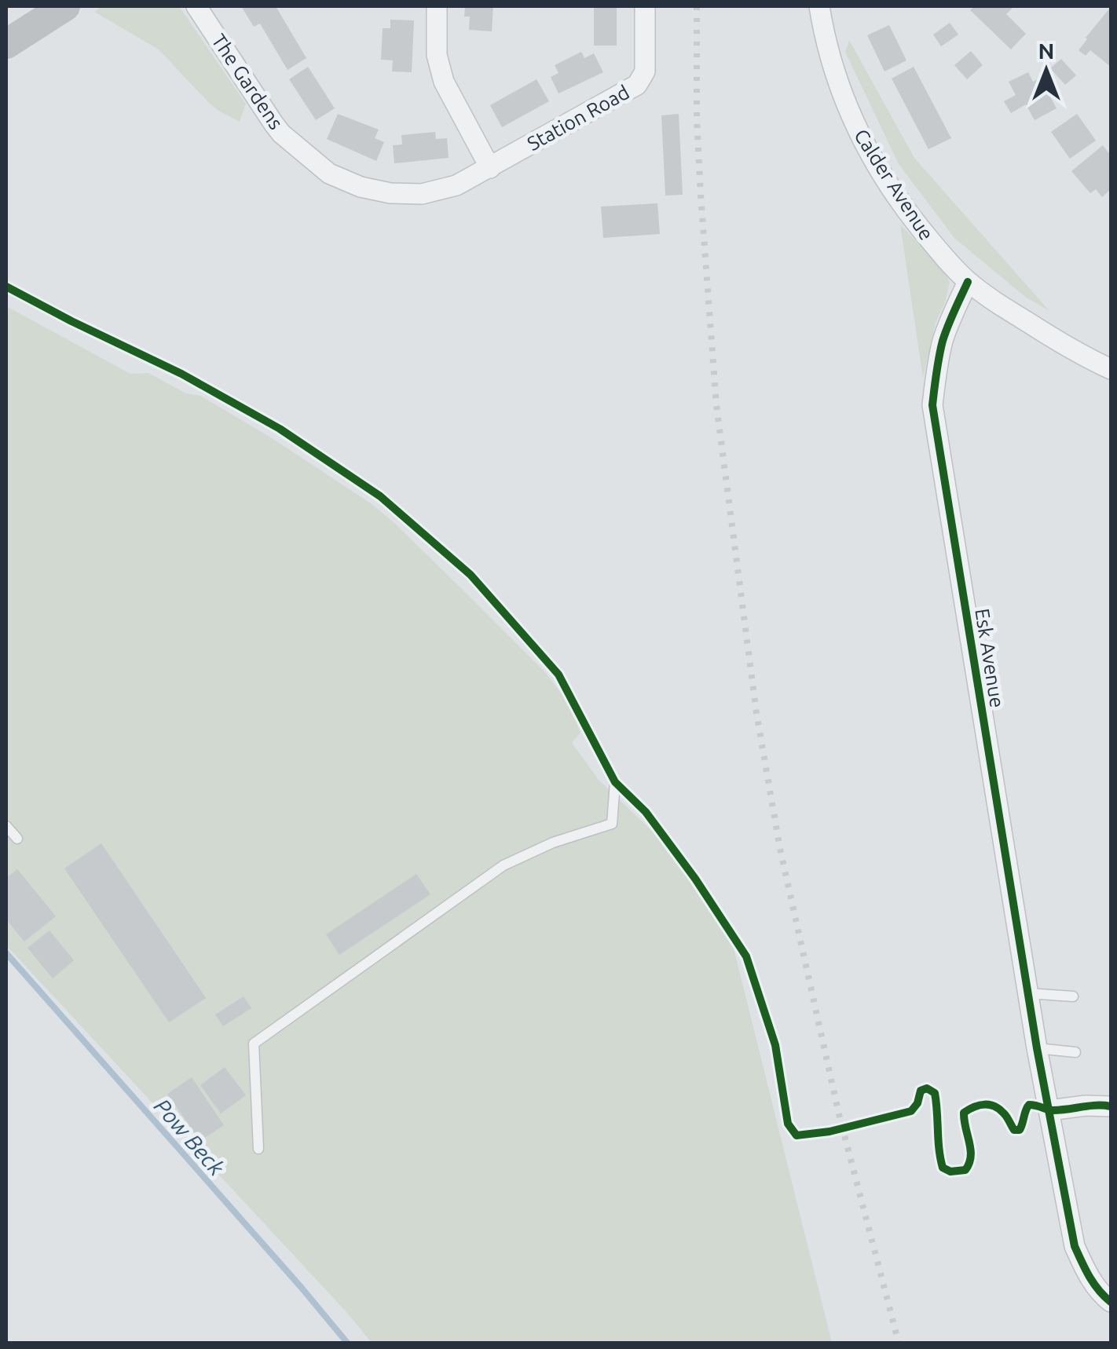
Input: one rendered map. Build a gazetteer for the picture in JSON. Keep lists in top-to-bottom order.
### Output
{
  "streets": {
    "street": [
      "The Gardens",
      "Station Road",
      "Calder Avenue",
      "Esk Avenue"
    ]
  },
  "crossings": [
    ["The Gardens", "Station Road"],
    ["Calder Avenue", "Esk Avenue"]
  ],
  "water": ["Pow Beck"],
  "north": "top"
}
